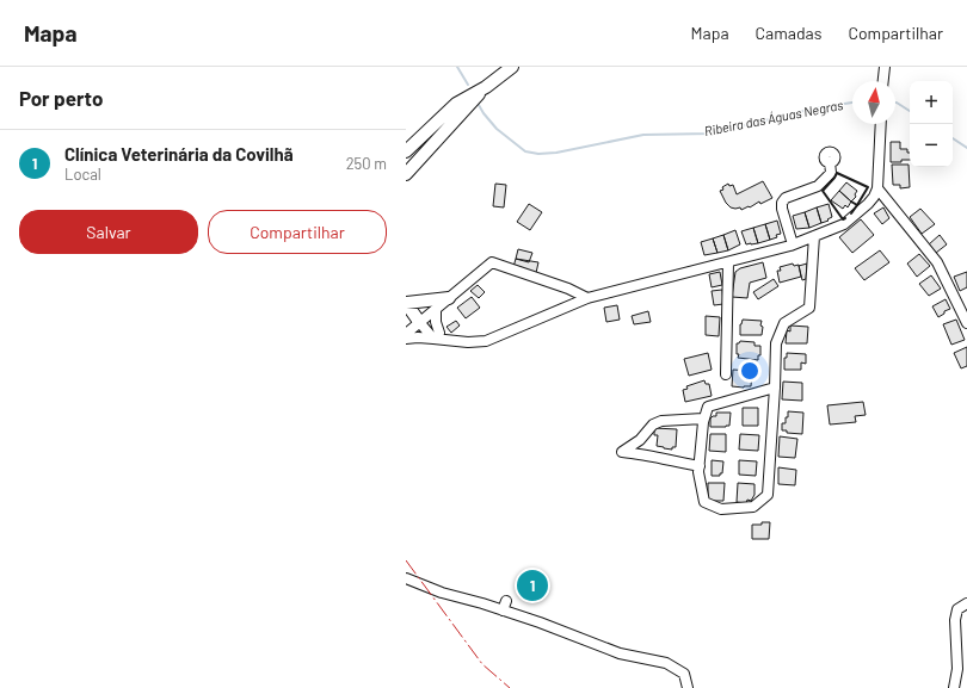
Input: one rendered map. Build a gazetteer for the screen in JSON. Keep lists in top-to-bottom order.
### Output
{
  "water": ["Ribeira das Águas Negras"],
  "north": "top",
  "page": {
    "header": "Mapa",
    "nav": ["Mapa", "Camadas", "Compartilhar"],
    "heading": "Por perto",
    "map_buttons": ["+", "−"],
    "list": [
      {
        "mark": "1",
        "name": "Clínica Veterinária da Covilhã",
        "note": "Local",
        "value": "250 m"
      }
    ],
    "buttons": ["Salvar", "Compartilhar"],
    "pins": "1"
  }
}
